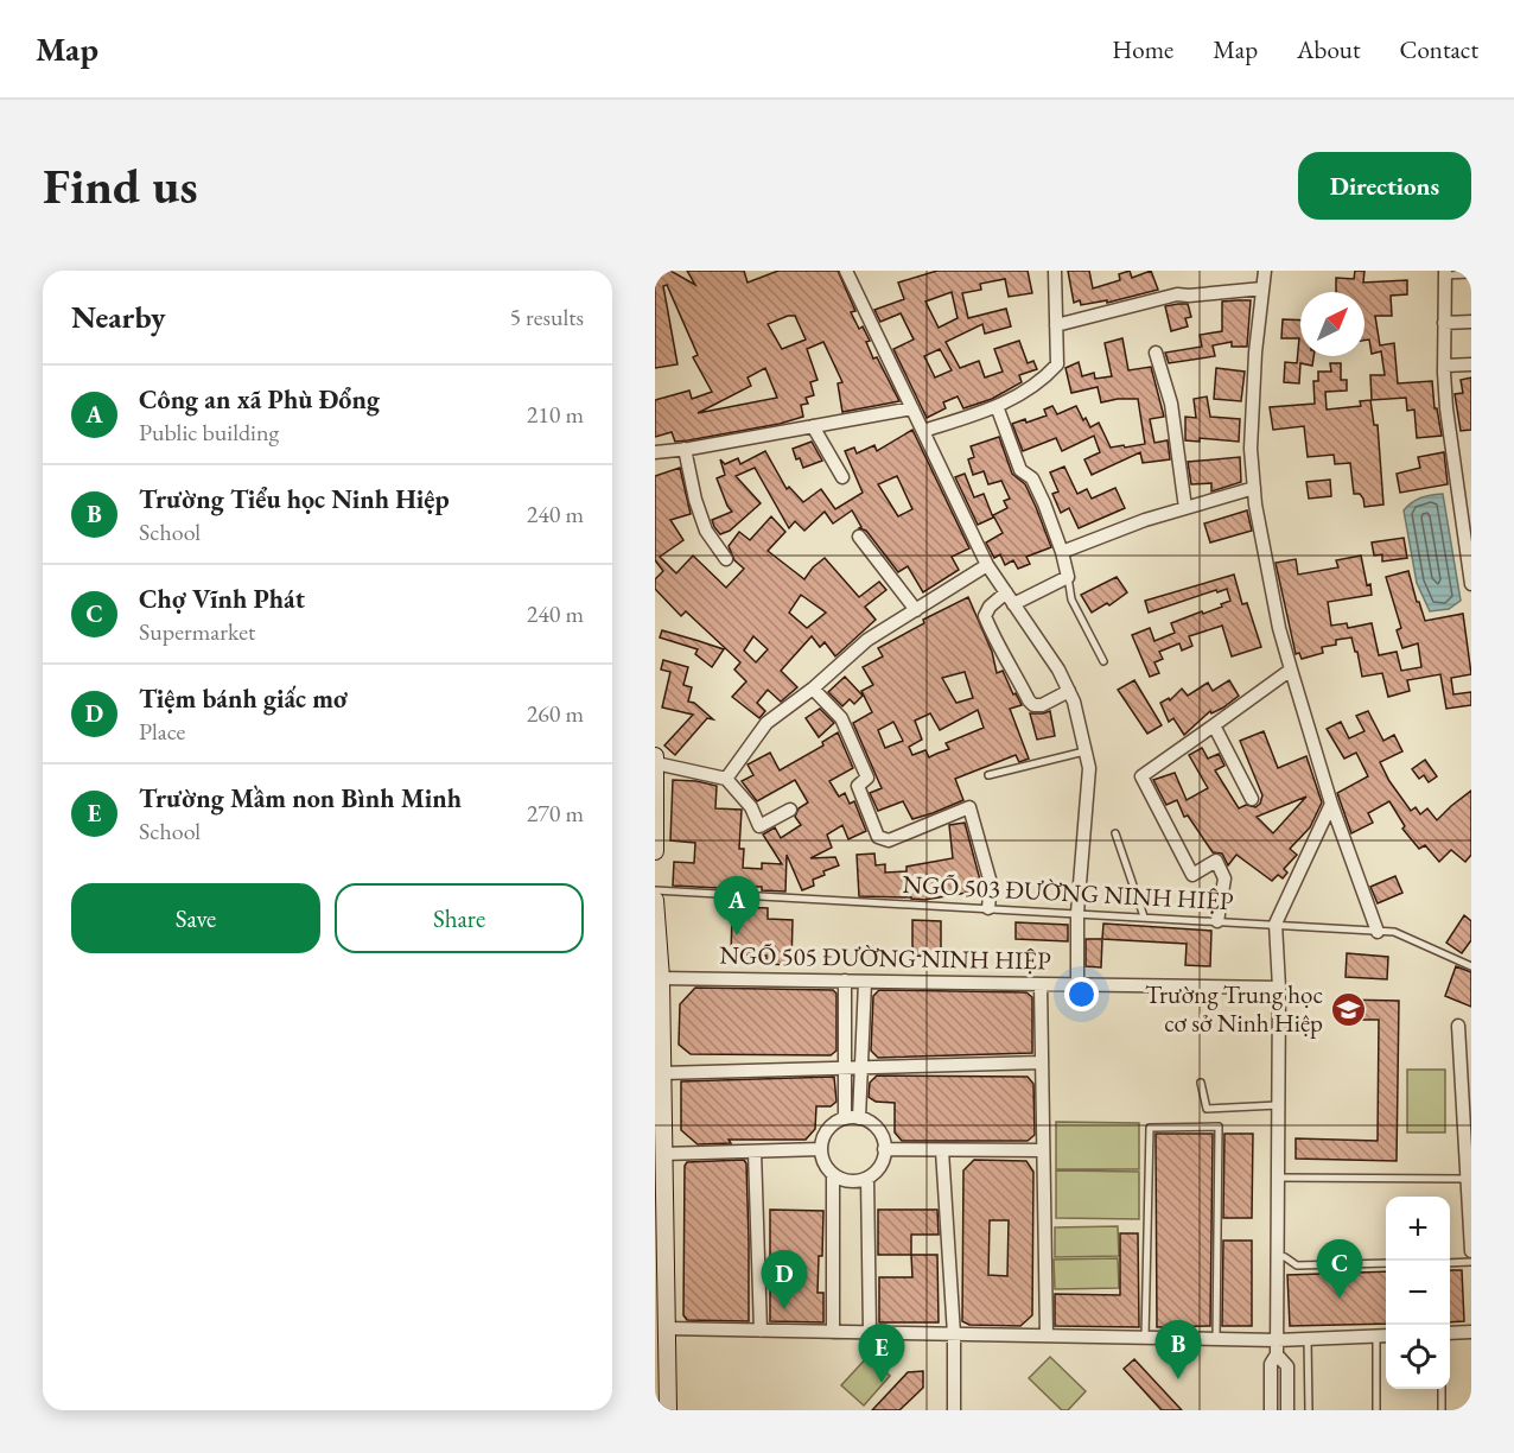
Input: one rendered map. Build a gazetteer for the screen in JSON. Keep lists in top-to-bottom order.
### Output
{
  "streets": {
    "street": ["NGÕ 505 ĐƯỜNG NINH HIỆP"],
    "lane": ["NGÕ 503 ĐƯỜNG NINH HIỆP"]
  },
  "places": {
    "school or university": ["Trường Trung học cơ sở Ninh Hiệp"]
  },
  "north": "top right",
  "page": {
    "header": "Map",
    "nav": [
      "Home",
      "Map",
      "About",
      "Contact"
    ],
    "buttons": [
      "Directions",
      ["Save", "Share"]
    ],
    "title": "Find us",
    "heading": ["Nearby", "5 results"],
    "list": [
      {
        "mark": "A",
        "name": "Công an xã Phù Đổng",
        "note": "Public building",
        "value": "210 m"
      },
      {
        "mark": "B",
        "name": "Trường Tiểu học Ninh Hiệp",
        "note": "School",
        "value": "240 m"
      },
      {
        "mark": "C",
        "name": "Chợ Vĩnh Phát",
        "note": "Supermarket",
        "value": "240 m"
      },
      {
        "mark": "D",
        "name": "Tiệm bánh giấc mơ",
        "note": "Place",
        "value": "260 m"
      },
      {
        "mark": "E",
        "name": "Trường Mầm non Bình Minh",
        "note": "School",
        "value": "270 m"
      }
    ],
    "pins": [
      "A",
      "C",
      "D",
      "B",
      "E"
    ],
    "map_buttons": ["+", "−"]
  }
}
